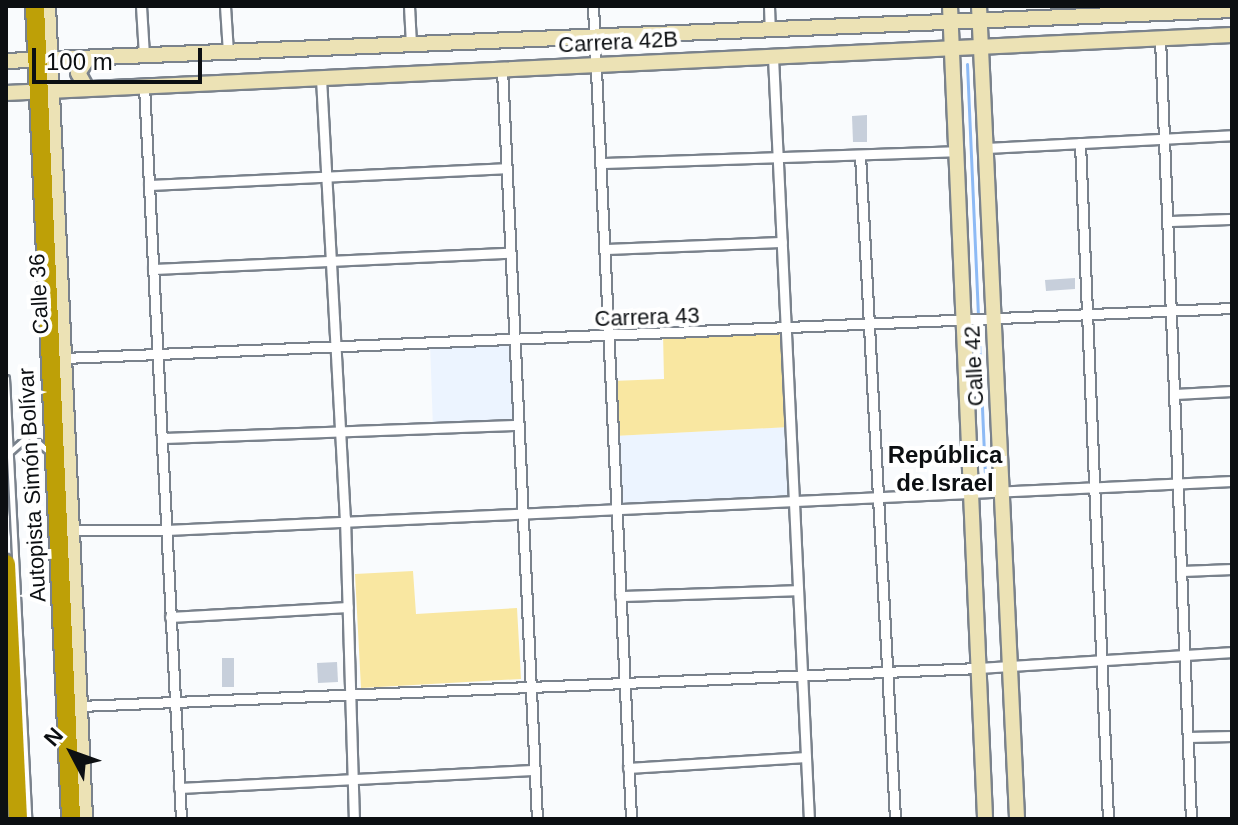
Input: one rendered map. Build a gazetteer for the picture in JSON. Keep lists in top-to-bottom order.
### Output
{
  "streets": {
    "highway": ["Autopista Simón Bolívar"],
    "street": [
      "Carrera 42B",
      "Calle 36",
      "Carrera 43",
      "Calle 42"
    ]
  },
  "crossings": [
    ["Carrera 42B", "Calle 36"],
    ["Carrera 42B", "Calle 42"],
    ["Carrera 42B", "Autopista Simón Bolívar"],
    ["Calle 36", "Carrera 43"],
    ["Calle 36", "Autopista Simón Bolívar"],
    ["Carrera 43", "Calle 42"]
  ],
  "districts": ["República de Israel"],
  "scale_bar": "100 m",
  "north": "top left"
}
